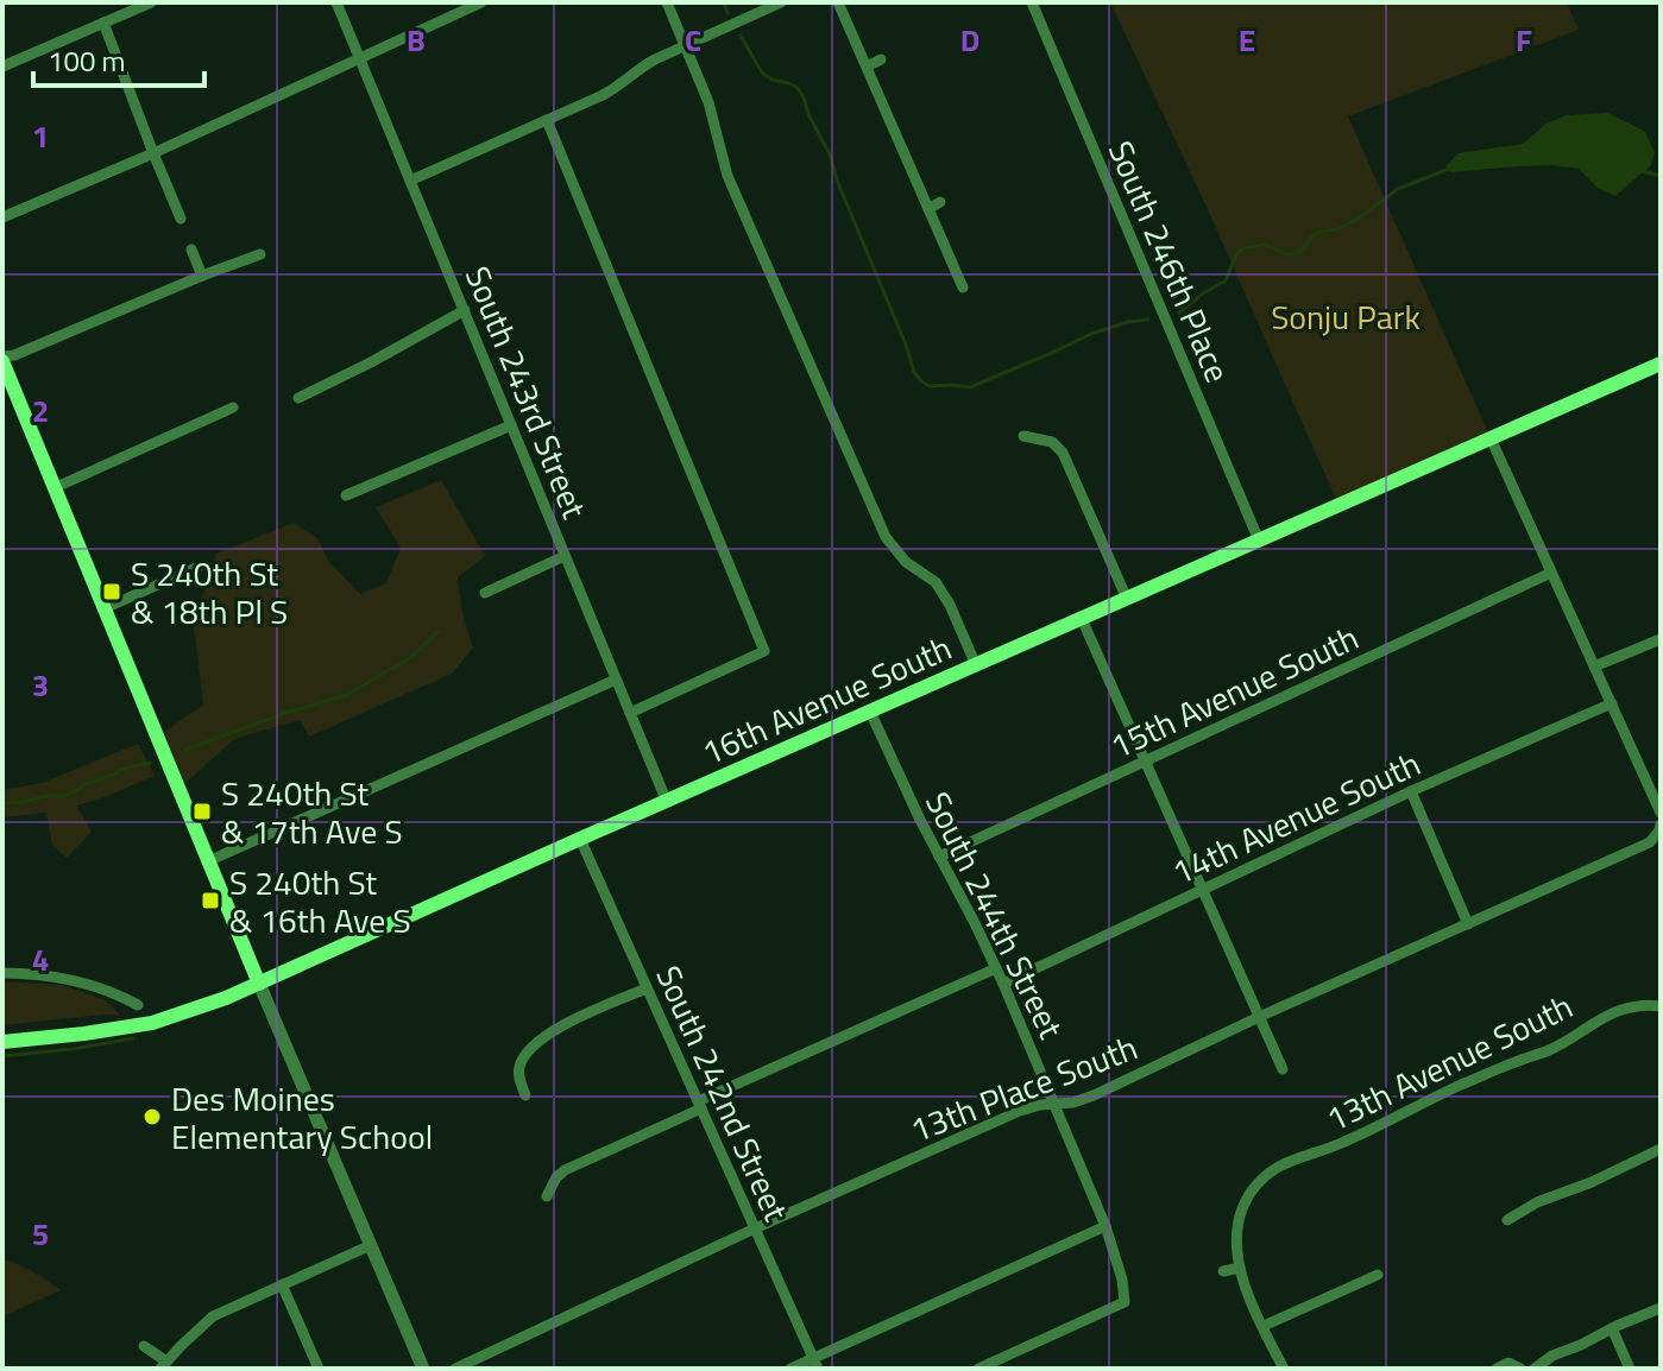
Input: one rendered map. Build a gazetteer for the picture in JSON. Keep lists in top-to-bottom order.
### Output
{
  "streets": {
    "main road": ["16th Avenue South"],
    "street": [
      "South 246th Place",
      "South 243rd Street",
      "15th Avenue South",
      "14th Avenue South",
      "South 244th Street",
      "13th Avenue South",
      "13th Place South",
      "South 242nd Street"
    ]
  },
  "crossings": [
    ["South 246th Place", "16th Avenue South"],
    ["South 243rd Street", "16th Avenue South"],
    ["15th Avenue South", "South 244th Street"],
    ["16th Avenue South", "South 244th Street"],
    ["16th Avenue South", "South 242nd Street"],
    ["14th Avenue South", "South 244th Street"],
    ["South 244th Street", "13th Place South"],
    ["13th Place South", "South 242nd Street"]
  ],
  "parks": ["Sonju Park"],
  "places": {
    "transit": ["S 240th St & 18th Pl S", "S 240th St & 17th Ave S", "S 240th St & 16th Ave S"],
    "other": ["Des Moines Elementary School"]
  },
  "scale_bar": "100 m",
  "grid": {
    "columns": [
      "B",
      "C",
      "D",
      "E",
      "F"
    ],
    "rows": [
      "1",
      "2",
      "3",
      "4",
      "5"
    ]
  }
}
